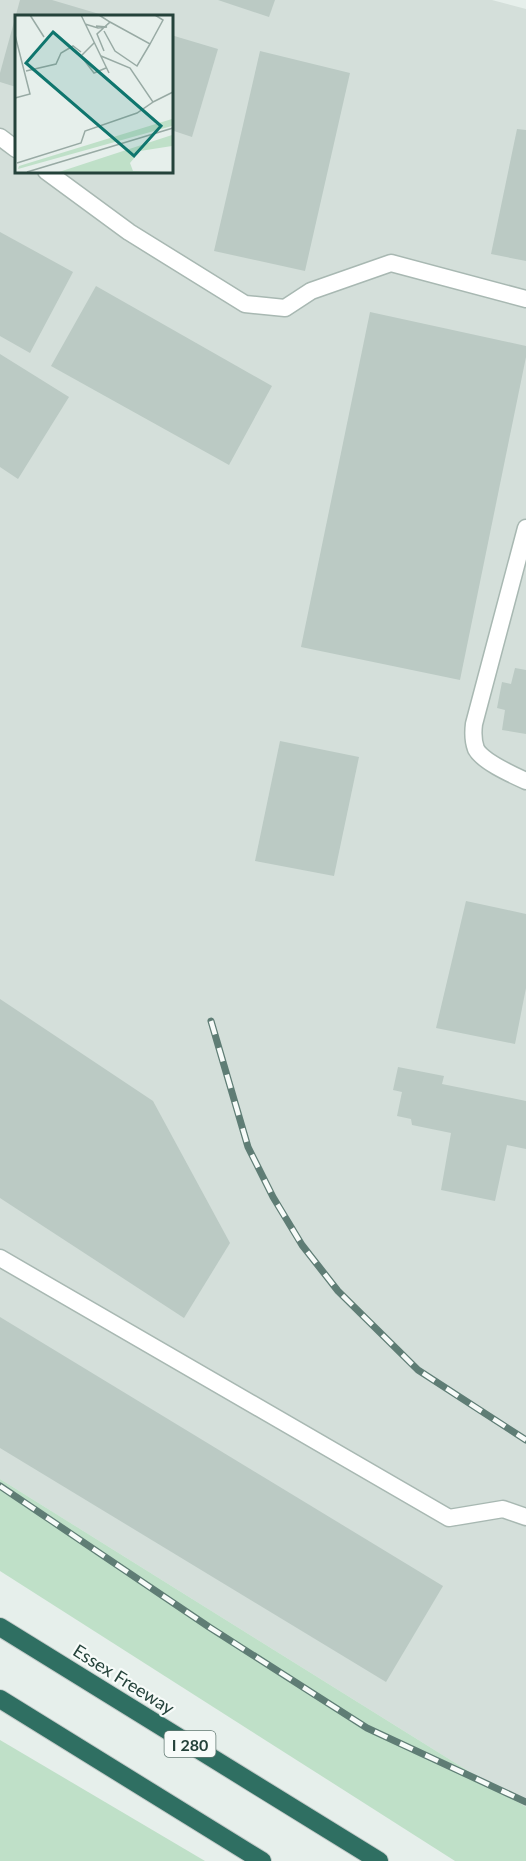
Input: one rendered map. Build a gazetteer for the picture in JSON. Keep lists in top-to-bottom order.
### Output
{
  "streets": {
    "highway": ["Essex Freeway", "I 280"]
  }
}
